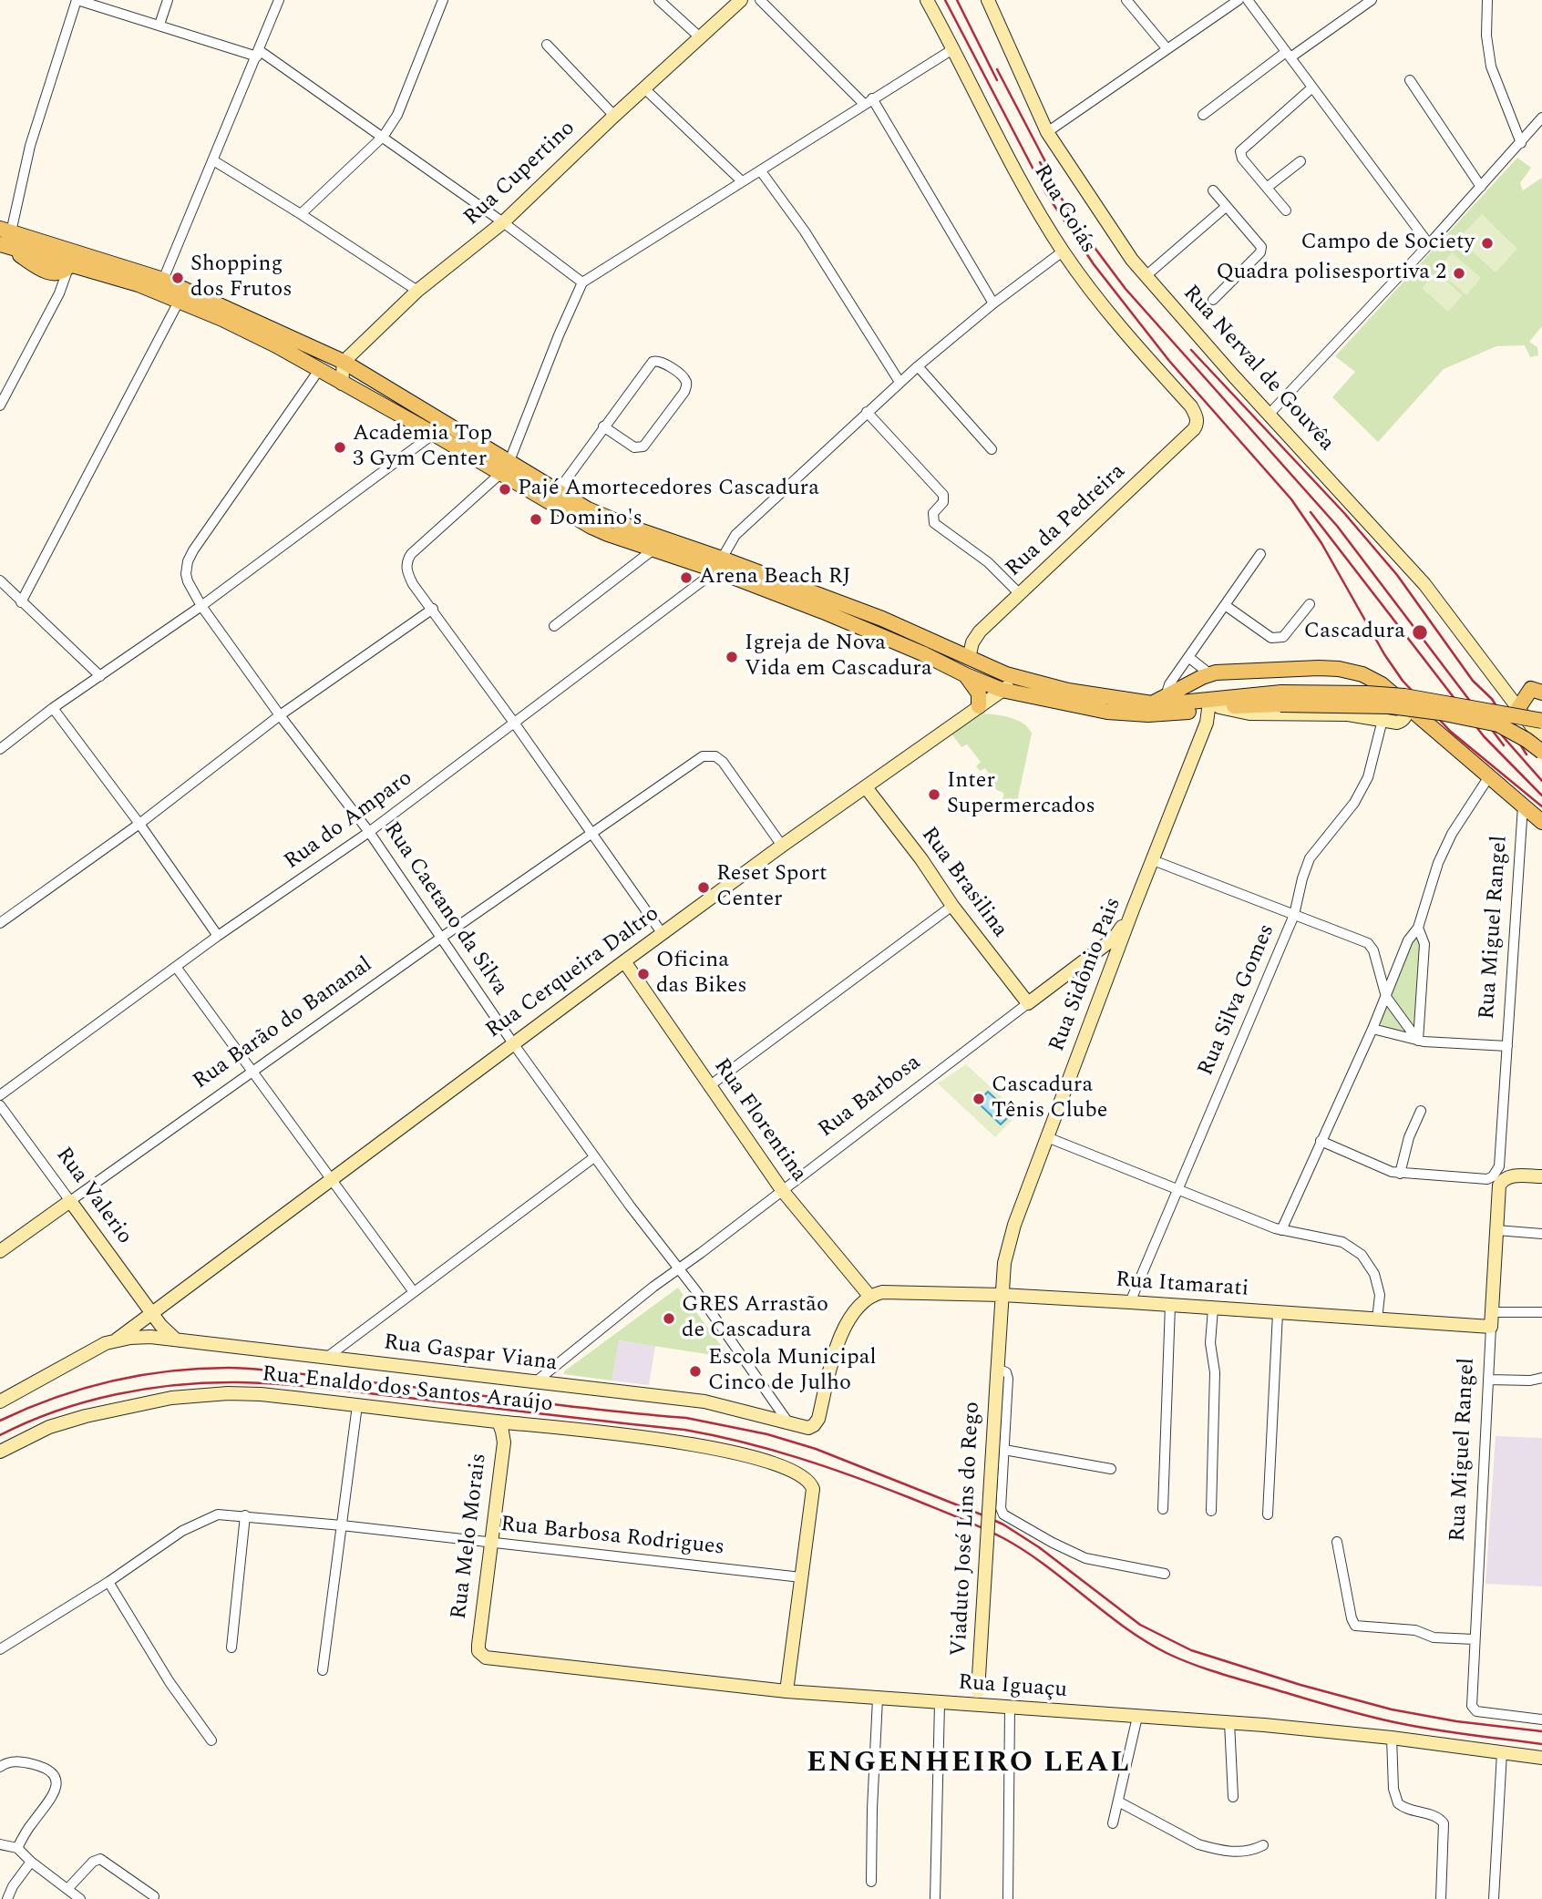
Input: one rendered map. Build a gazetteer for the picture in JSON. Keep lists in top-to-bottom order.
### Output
{
  "streets": {
    "main road": [
      "Rua Cupertino",
      "Rua Goiás",
      "Rua Nerval de Gouvêa",
      "Rua da Pedreira",
      "Rua Brasilina",
      "Rua Miguel Rangel",
      "Rua Cerqueira Daltro",
      "Rua Sidônio Pais",
      "Rua Barão do Bananal",
      "Rua Barbosa",
      "Rua Florentina",
      "Rua Valerio",
      "Rua Itamarati",
      "Rua Gaspar Viana",
      "Rua Enaldo dos Santos Araújo",
      "Viaduto José Lins do Rego",
      "Rua Melo Morais",
      "Rua Iguaçu"
    ],
    "street": [
      "Rua do Amparo",
      "Rua Caetano da Silva",
      "Rua Silva Gomes",
      "Rua Barbosa Rodrigues"
    ]
  },
  "crossings": [
    ["Rua Goiás", "Rua da Pedreira"],
    ["Rua do Amparo", "Rua Caetano da Silva"],
    ["Rua Brasilina", "Rua Cerqueira Daltro"],
    ["Rua Brasilina", "Rua Barbosa"],
    ["Rua Caetano da Silva", "Rua Cerqueira Daltro"],
    ["Rua Caetano da Silva", "Rua Barão do Bananal"],
    ["Rua Caetano da Silva", "Rua Barbosa"],
    ["Rua Caetano da Silva", "Rua Gaspar Viana"],
    ["Rua Miguel Rangel", "Rua Itamarati"],
    ["Rua Cerqueira Daltro", "Rua Barão do Bananal"],
    ["Rua Cerqueira Daltro", "Rua Florentina"],
    ["Rua Cerqueira Daltro", "Rua Valerio"],
    ["Rua Cerqueira Daltro", "Rua Gaspar Viana"],
    ["Rua Sidônio Pais", "Rua Barbosa"],
    ["Rua Sidônio Pais", "Rua Itamarati"],
    ["Rua Sidônio Pais", "Viaduto José Lins do Rego"],
    ["Rua Silva Gomes", "Rua Itamarati"],
    ["Rua Barão do Bananal", "Rua Valerio"],
    ["Rua Barbosa", "Rua Florentina"],
    ["Rua Barbosa", "Rua Gaspar Viana"],
    ["Rua Florentina", "Rua Itamarati"],
    ["Rua Florentina", "Rua Gaspar Viana"],
    ["Rua Itamarati", "Rua Gaspar Viana"],
    ["Rua Itamarati", "Viaduto José Lins do Rego"],
    ["Rua Enaldo dos Santos Araújo", "Rua Melo Morais"],
    ["Rua Enaldo dos Santos Araújo", "Rua Barbosa Rodrigues"],
    ["Viaduto José Lins do Rego", "Rua Iguaçu"],
    ["Rua Melo Morais", "Rua Barbosa Rodrigues"],
    ["Rua Melo Morais", "Rua Iguaçu"]
  ],
  "districts": ["ENGENHEIRO LEAL"],
  "places": [
    "Campo de Society",
    "Quadra polisesportiva 2",
    "Shopping dos Frutos",
    "Academia Top 3 Gym Center",
    "Pajé Amortecedores Cascadura",
    "Domino's",
    "Arena Beach RJ",
    "Cascadura",
    "Igreja de Nova Vida em Cascadura",
    "Inter Supermercados",
    "Reset Sport Center",
    "Oficina das Bikes",
    "Cascadura Tênis Clube",
    "GRES Arrastão de Cascadura",
    "Escola Municipal Cinco de Julho"
  ]
}
